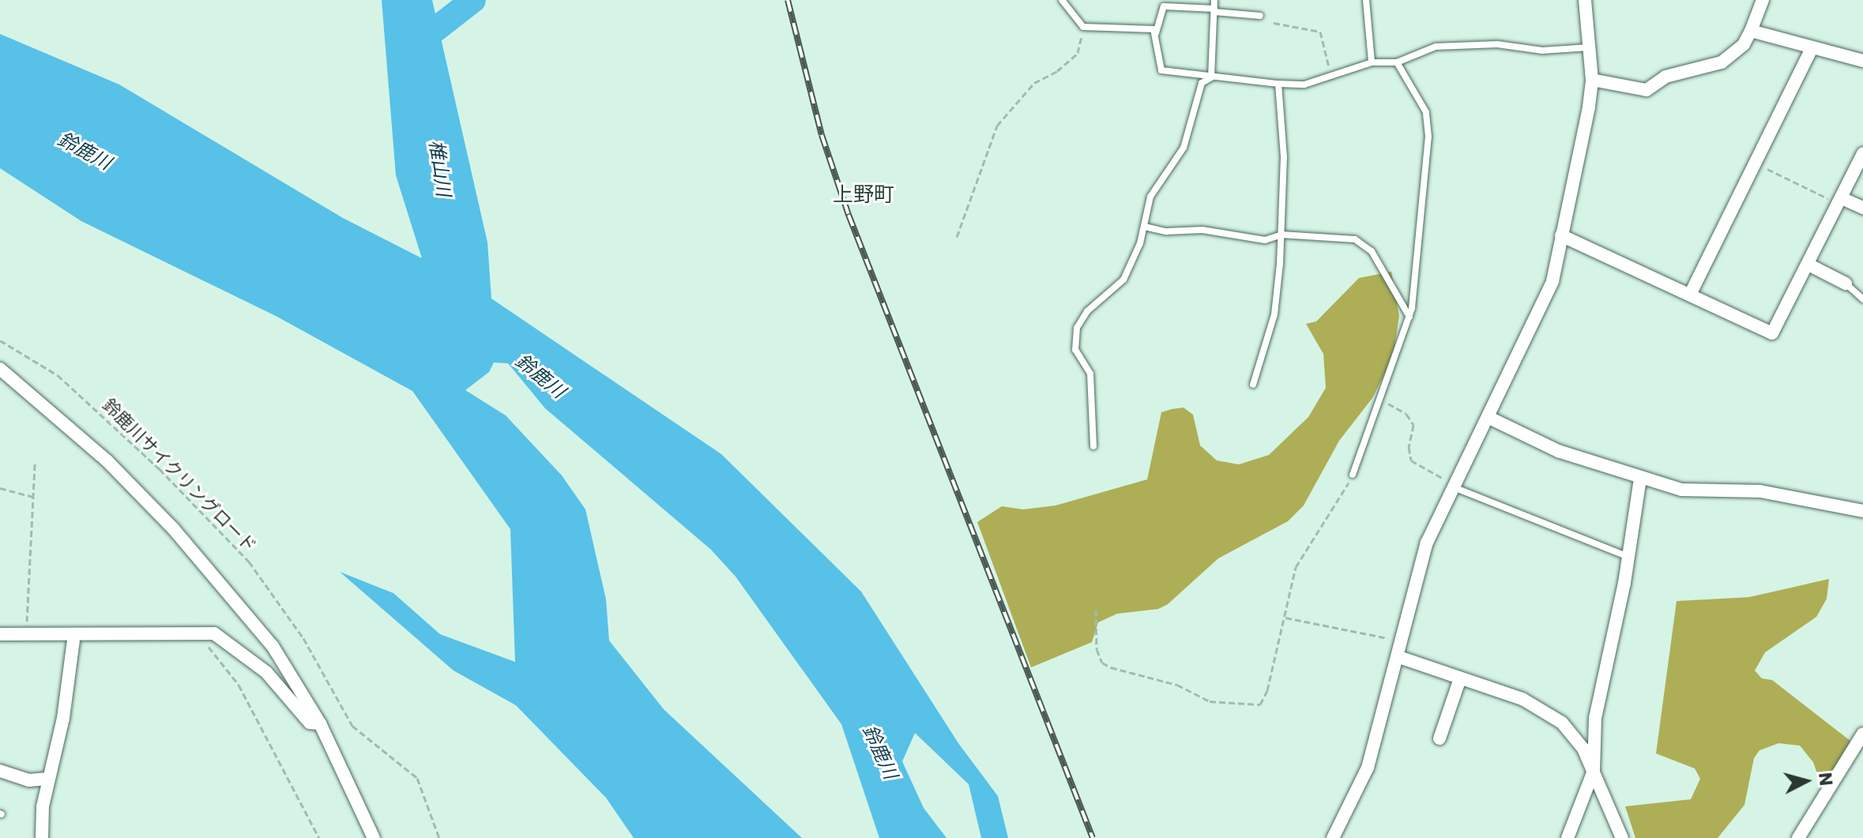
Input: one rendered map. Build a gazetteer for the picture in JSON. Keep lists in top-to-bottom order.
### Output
{
  "streets": {
    "path": ["鈴鹿川サイクリングロード"]
  },
  "districts": ["上野町"],
  "water": ["鈴鹿川", "椎山川"],
  "north": "right"
}
